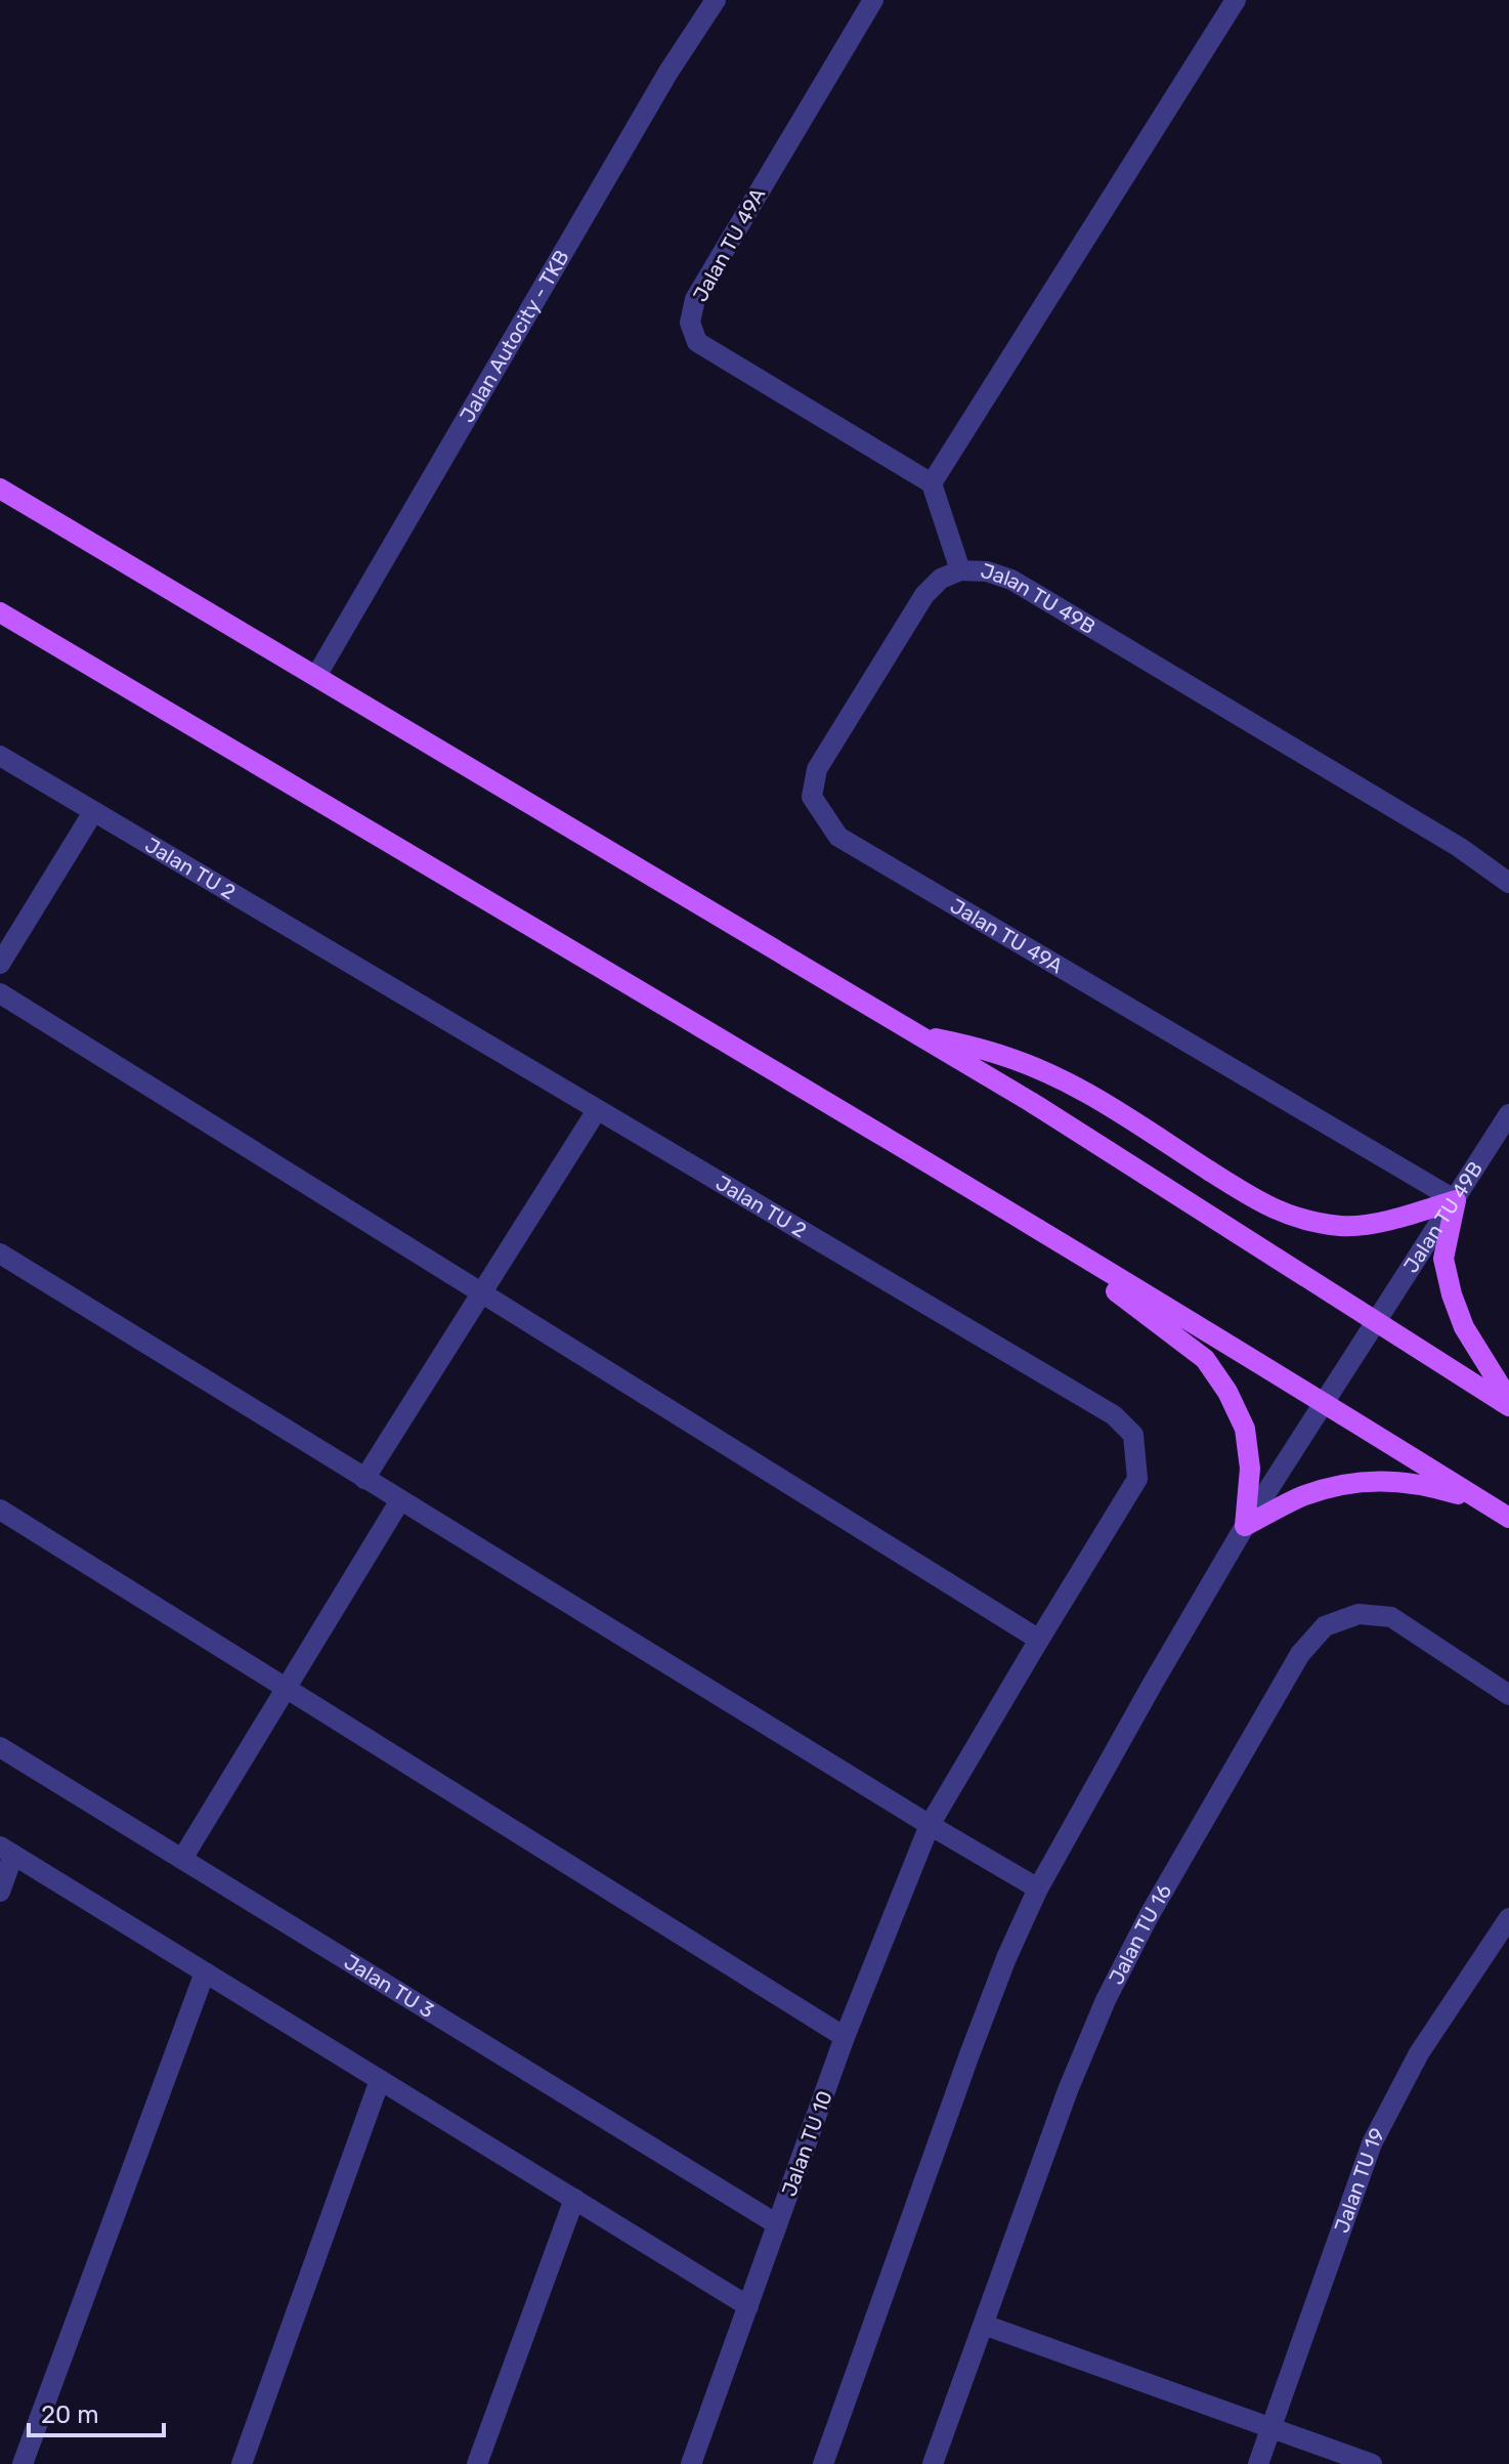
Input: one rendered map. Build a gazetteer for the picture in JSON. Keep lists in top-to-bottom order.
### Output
{
  "streets": {
    "street": [
      "Jalan TU 49A",
      "Jalan Autocity - TKB",
      "Jalan TU 49B",
      "Jalan TU 2",
      "Jalan TU 16",
      "Jalan TU 3",
      "Jalan TU 10",
      "Jalan TU 19"
    ]
  },
  "crossings": [
    ["Jalan TU 49A", "Jalan TU 49B"],
    ["Jalan TU 2", "Jalan TU 10"],
    ["Jalan TU 3", "Jalan TU 10"]
  ],
  "scale_bar": "20 m"
}
